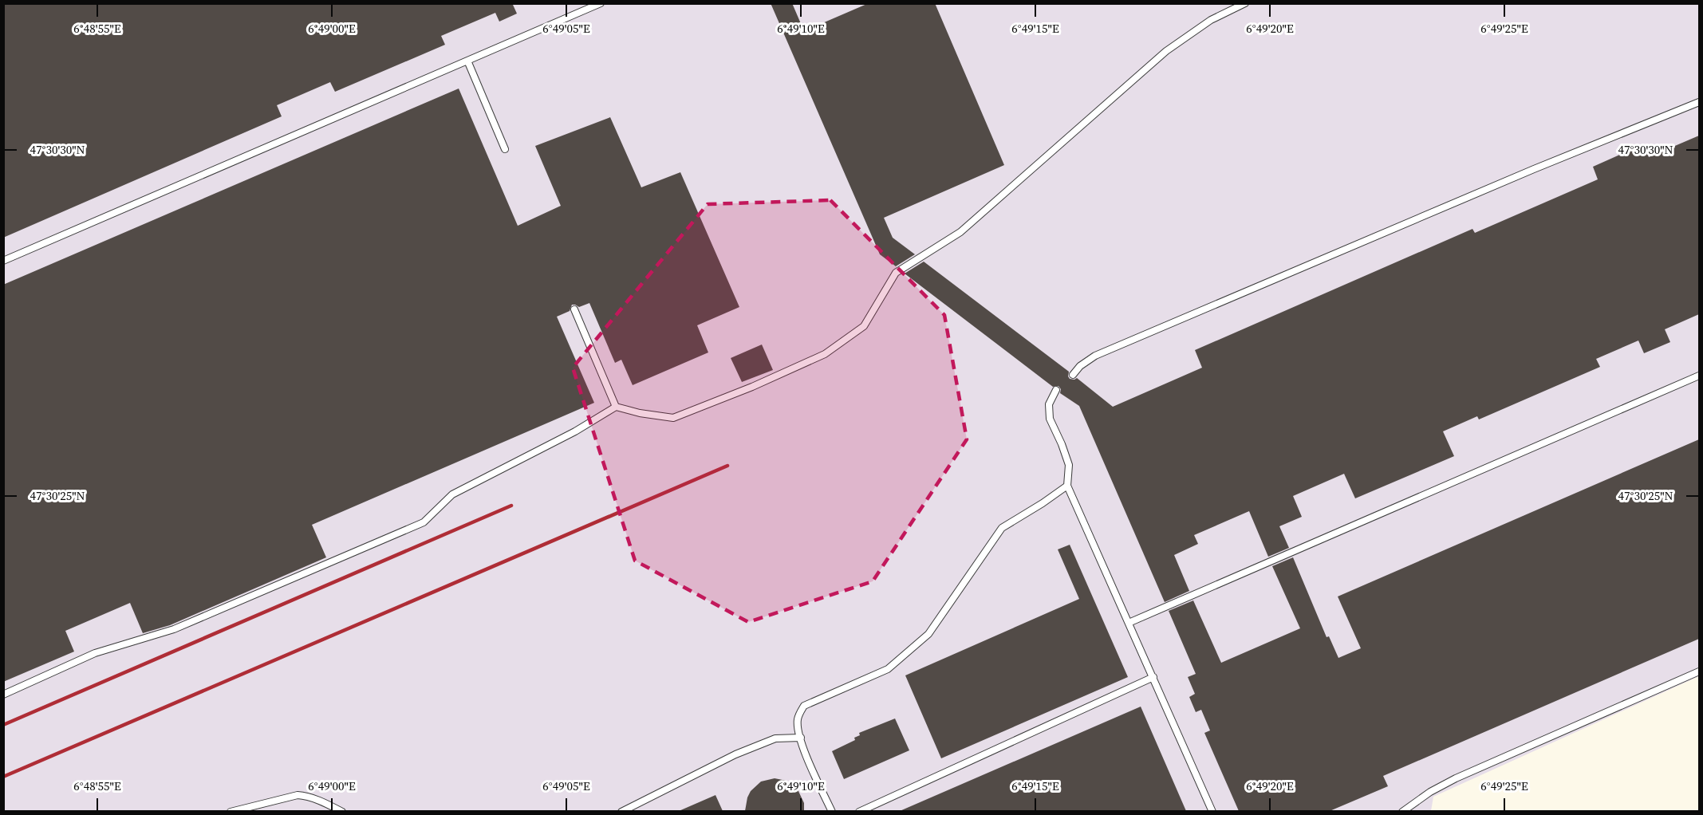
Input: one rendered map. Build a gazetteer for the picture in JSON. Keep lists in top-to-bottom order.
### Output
{
  "coordinates": [
    "6°48'55\"E",
    "6°49'00\"E",
    "6°49'05\"E",
    "6°49'10\"E",
    "6°49'15\"E",
    "6°49'20\"E",
    "6°49'25\"E",
    "47°30'30\"N",
    "47°30'25\"N"
  ]
}
